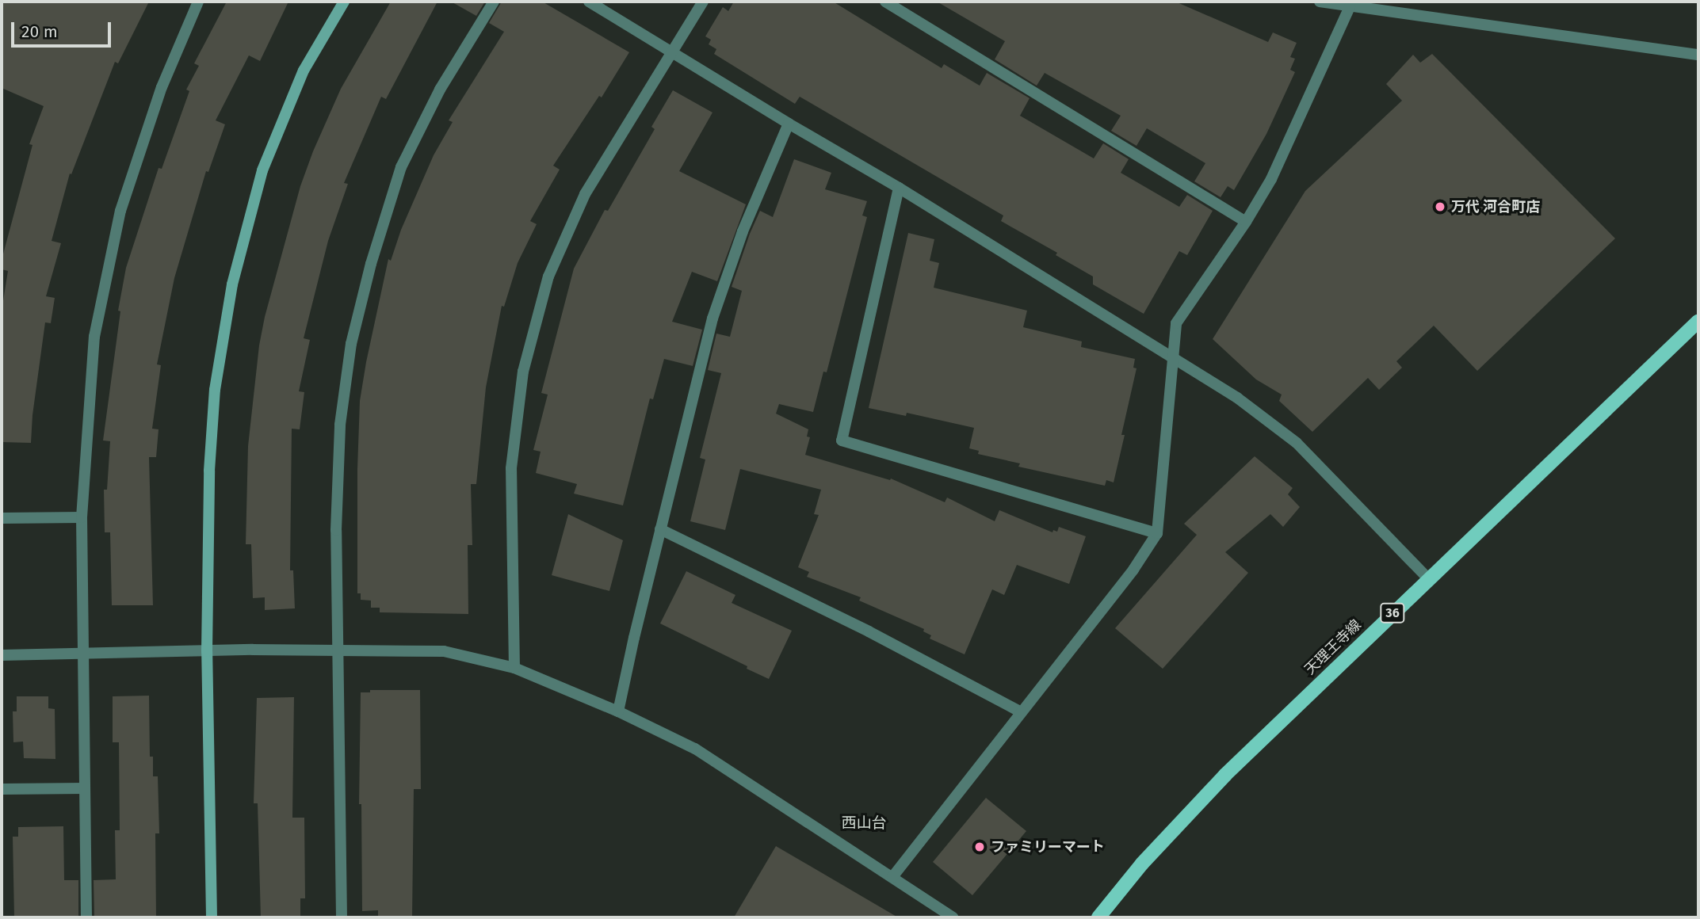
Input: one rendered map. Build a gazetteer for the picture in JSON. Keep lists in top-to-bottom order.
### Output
{
  "streets": {
    "main road": ["36", "天理王寺線"]
  },
  "districts": ["西山台"],
  "places": ["万代 河合町店", "ファミリーマート"],
  "scale_bar": "20 m"
}
